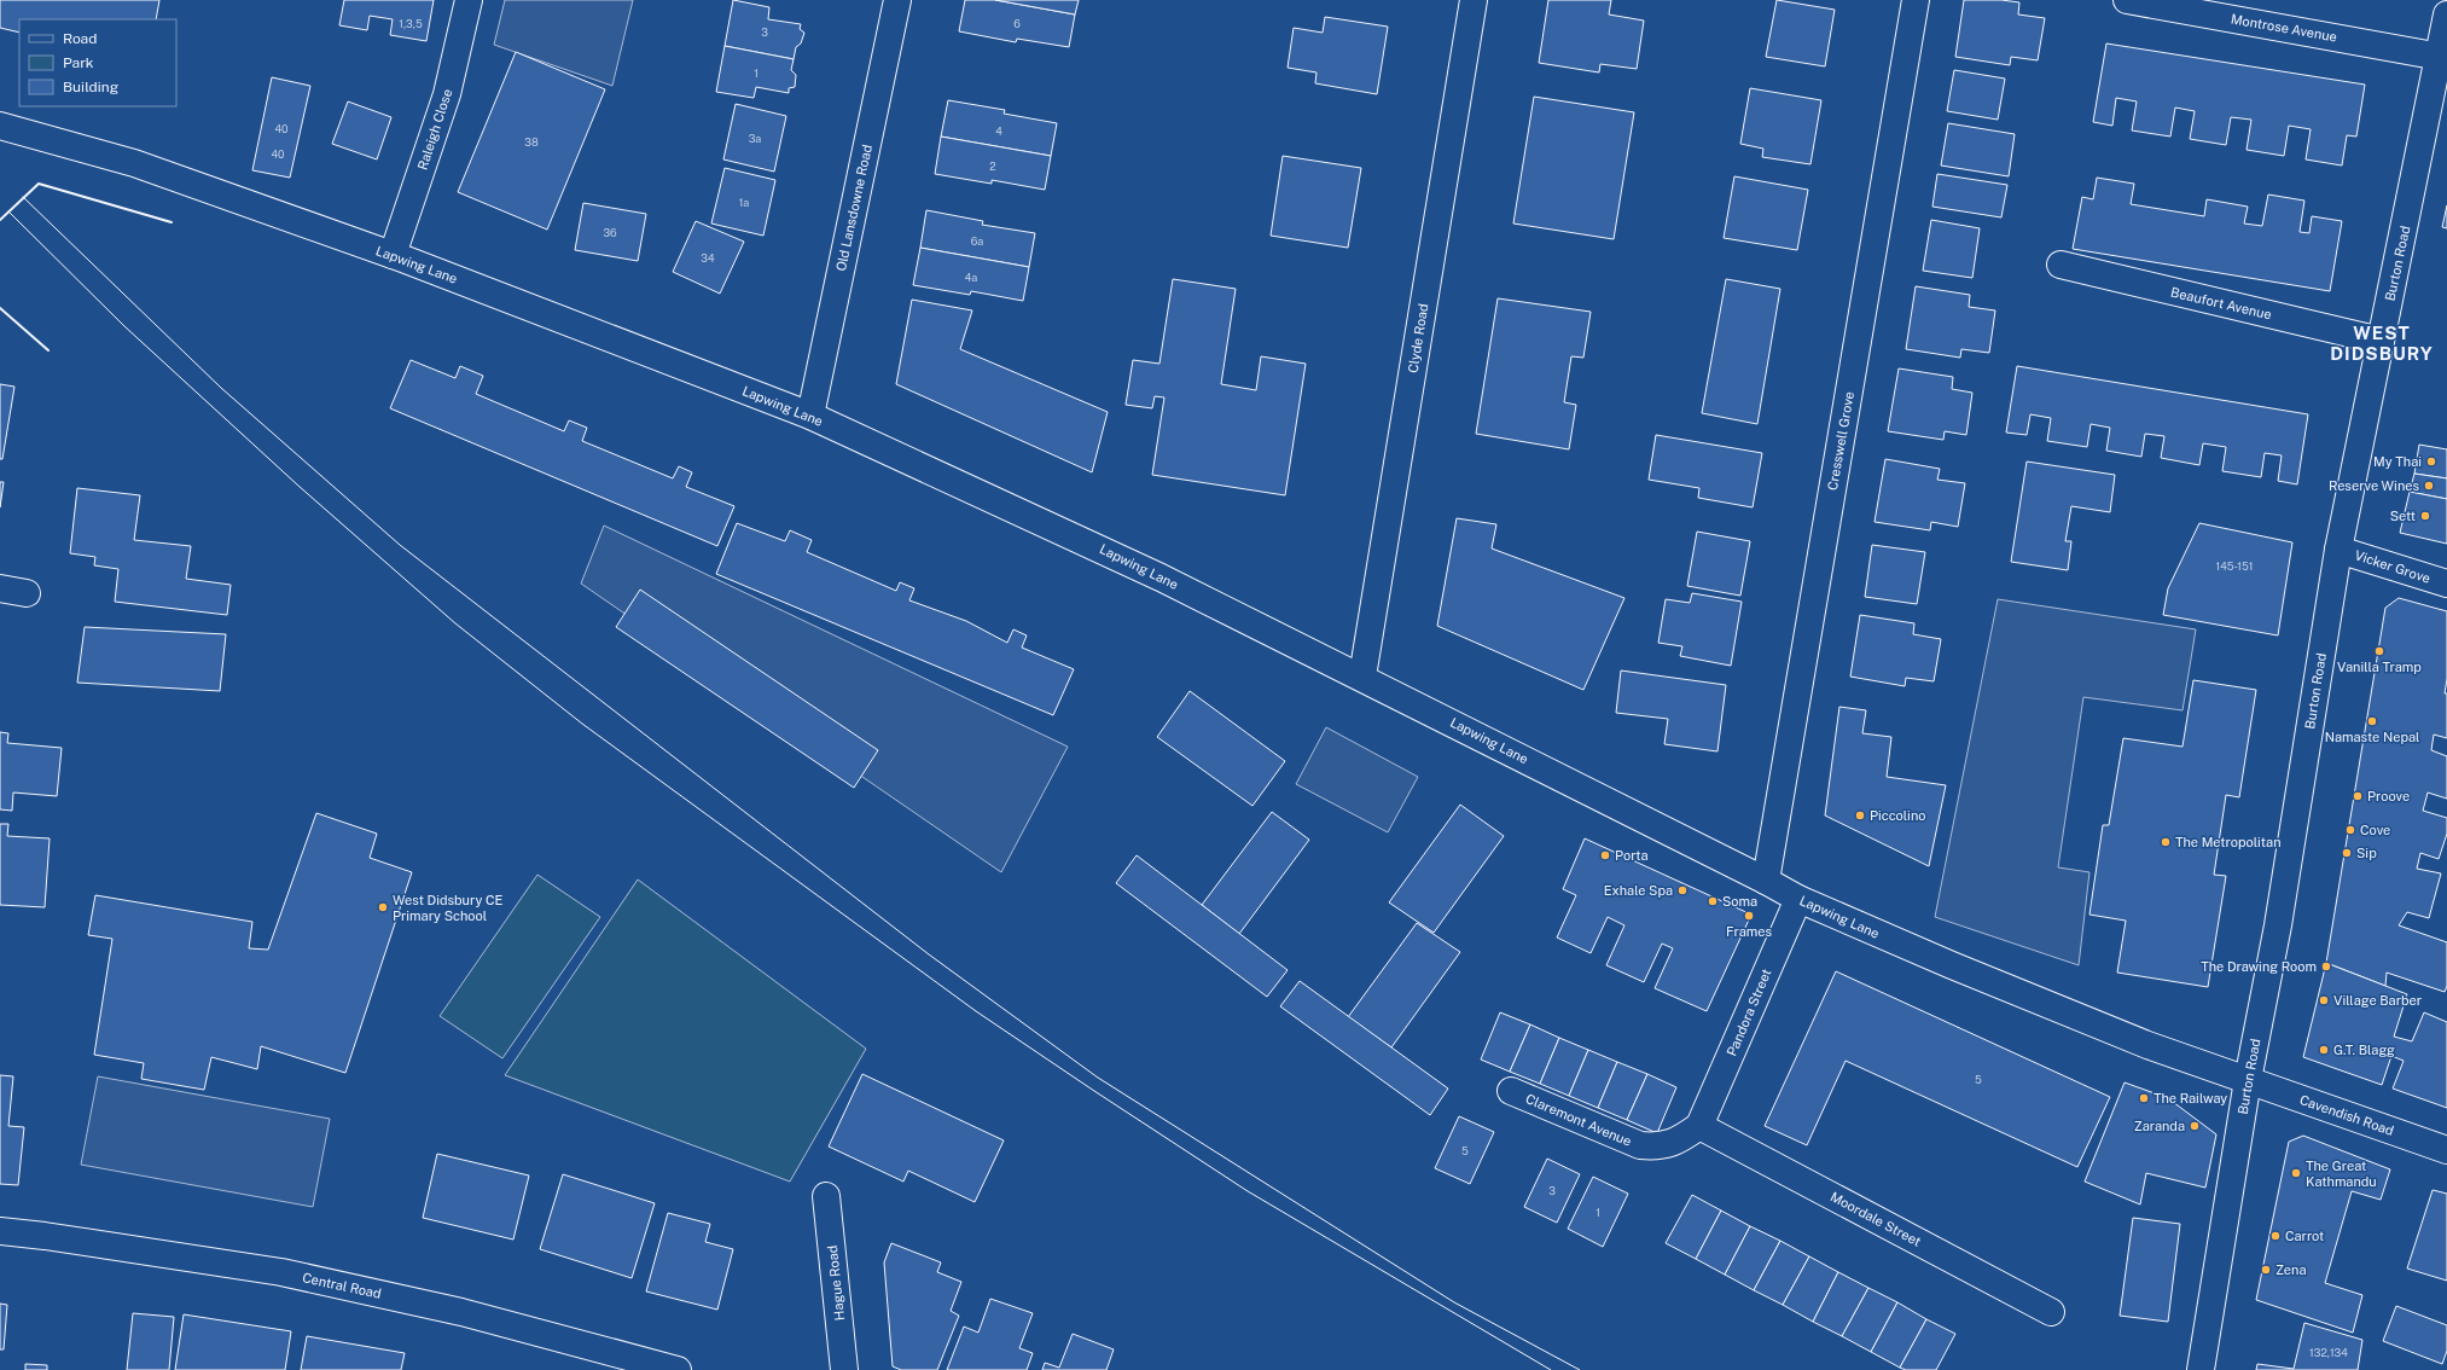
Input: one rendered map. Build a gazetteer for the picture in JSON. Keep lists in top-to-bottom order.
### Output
{
  "streets": {
    "street": [
      "Montrose Avenue",
      "Raleigh Close",
      "Old Lansdowne Road",
      "Burton Road",
      "Lapwing Lane",
      "Beaufort Avenue",
      "Clyde Road",
      "Cresswell Grove",
      "Vicker Grove",
      "Pandora Street",
      "Cavendish Road",
      "Claremont Avenue",
      "Moordale Street",
      "Hague Road",
      "Central Road"
    ]
  },
  "crossings": [
    ["Montrose Avenue", "Burton Road"],
    ["Raleigh Close", "Lapwing Lane"],
    ["Old Lansdowne Road", "Lapwing Lane"],
    ["Burton Road", "Lapwing Lane"],
    ["Burton Road", "Beaufort Avenue"],
    ["Burton Road", "Vicker Grove"],
    ["Burton Road", "Cavendish Road"],
    ["Lapwing Lane", "Clyde Road"],
    ["Lapwing Lane", "Cresswell Grove"],
    ["Lapwing Lane", "Pandora Street"],
    ["Lapwing Lane", "Cavendish Road"],
    ["Pandora Street", "Claremont Avenue"],
    ["Pandora Street", "Moordale Street"],
    ["Claremont Avenue", "Moordale Street"]
  ],
  "districts": ["WEST DIDSBURY"],
  "places": [
    "My Thai",
    "Reserve Wines",
    "Sett",
    "Vanilla Tramp",
    "Namaste Nepal",
    "Proove",
    "Piccolino",
    "Cove",
    "The Metropolitan",
    "Sip",
    "Porta",
    "Exhale Spa",
    "Soma",
    "West Didsbury CE Primary School",
    "Frames",
    "The Drawing Room",
    "Village Barber",
    "G.T. Blagg",
    "The Railway",
    "Zaranda",
    "The Great Kathmandu",
    "Carrot",
    "Zena"
  ],
  "house_numbers": [
    "1,3,5",
    "6",
    "3",
    "1",
    "40",
    "4",
    "3a",
    "38",
    "40",
    "2",
    "1a",
    "36",
    "6a",
    "34",
    "4a",
    "145-151",
    "5",
    "5",
    "3",
    "1",
    "132,134"
  ],
  "legend": ["Road", "Park", "Building"]
}
